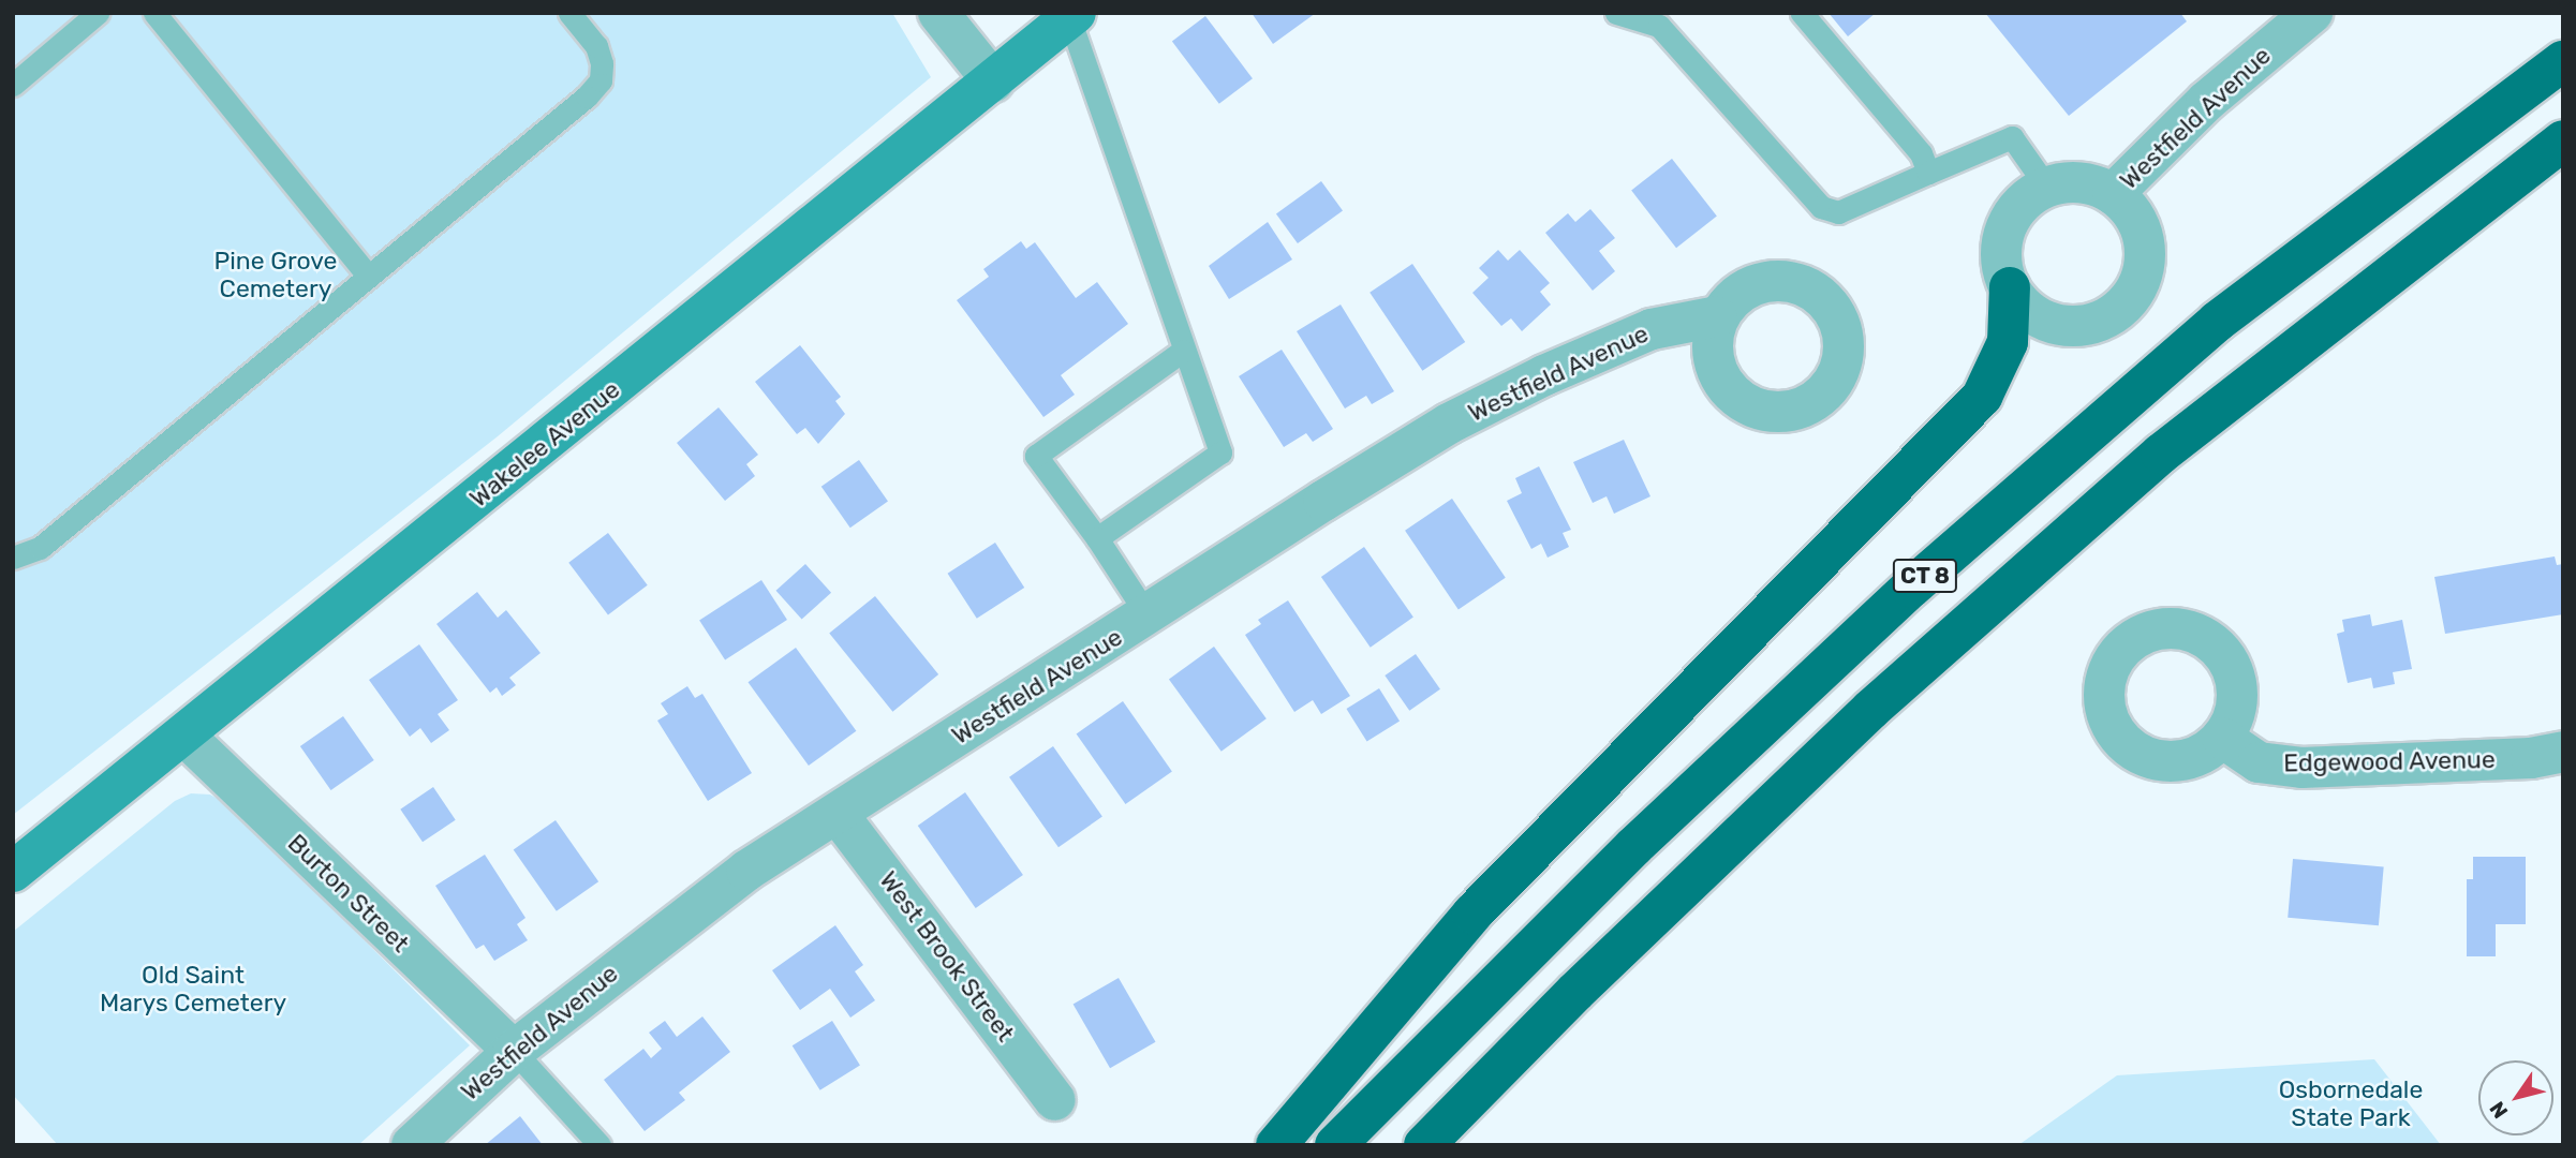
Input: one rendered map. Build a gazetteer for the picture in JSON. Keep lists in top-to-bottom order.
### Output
{
  "streets": {
    "highway": ["CT 8"],
    "main road": ["Wakelee Avenue"],
    "street": [
      "Westfield Avenue",
      "Edgewood Avenue",
      "Burton Street",
      "West Brook Street"
    ]
  },
  "crossings": [
    ["Westfield Avenue", "Burton Street"],
    ["Westfield Avenue", "West Brook Street"],
    ["Wakelee Avenue", "Burton Street"]
  ],
  "parks": ["Pine Grove Cemetery", "Old Saint Marys Cemetery", "Osbornedale State Park"],
  "north": "bottom left"
}
